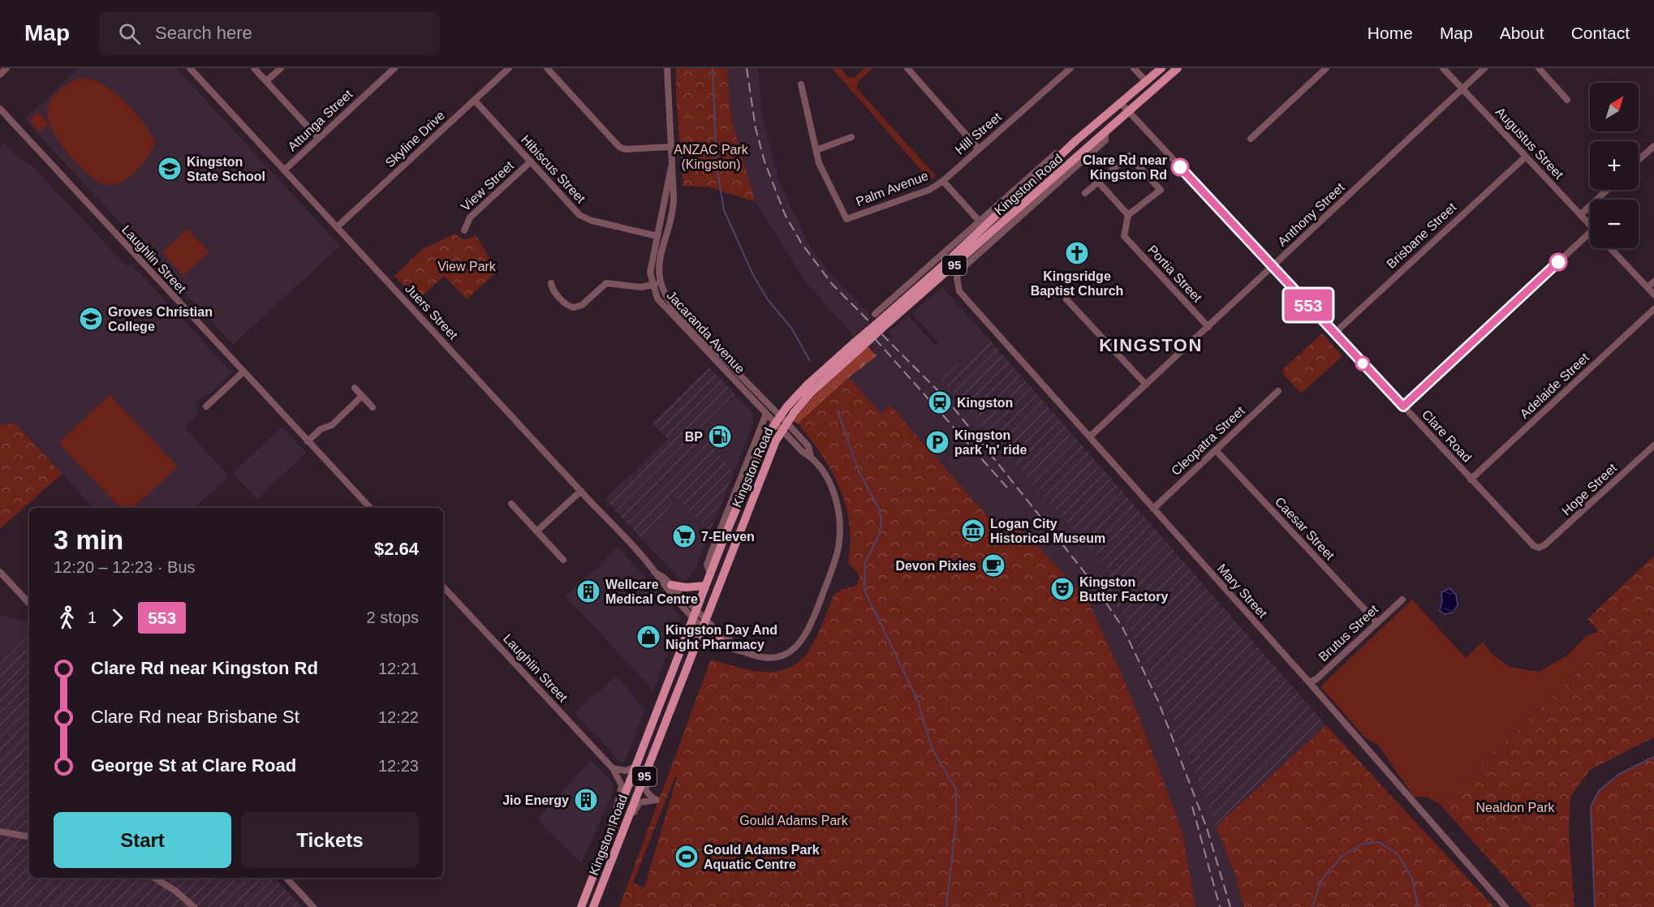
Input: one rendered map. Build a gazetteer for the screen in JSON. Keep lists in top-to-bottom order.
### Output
{
  "streets": {
    "main road": ["Kingston Road", "95"],
    "street": [
      "Attunga Street",
      "Hill Street",
      "Skyline Drive",
      "Augustus Street",
      "Hibiscus Street",
      "View Street",
      "Palm Avenue",
      "Anthony Street",
      "Brisbane Street",
      "Laughlin Street",
      "Portia Street",
      "Juers Street",
      "Jacaranda Avenue",
      "Adelaide Street",
      "Clare Road",
      "Cleopatra Street",
      "Hope Street",
      "Caesar Street",
      "Mary Street",
      "Brutus Street"
    ]
  },
  "crossings": [
    ["Attunga Street", "Juers Street"],
    ["Hill Street", "Palm Avenue"],
    ["Skyline Drive", "Hibiscus Street"],
    ["Skyline Drive", "Juers Street"],
    ["Augustus Street", "Anthony Street"],
    ["Augustus Street", "Brisbane Street"],
    ["Hibiscus Street", "View Street"],
    ["Hibiscus Street", "Jacaranda Avenue"],
    ["Kingston Road", "Laughlin Street"],
    ["Kingston Road", "Juers Street"],
    ["Kingston Road", "Jacaranda Avenue"],
    ["Kingston Road", "Clare Road"],
    ["Kingston Road", "Mary Street"],
    ["Anthony Street", "Portia Street"],
    ["Anthony Street", "Clare Road"],
    ["Anthony Street", "Mary Street"],
    ["Brisbane Street", "Clare Road"],
    ["Juers Street", "Jacaranda Avenue"],
    ["Adelaide Street", "Clare Road"],
    ["Clare Road", "Hope Street"],
    ["Cleopatra Street", "Caesar Street"],
    ["Cleopatra Street", "Mary Street"],
    ["Caesar Street", "Brutus Street"],
    ["Mary Street", "Brutus Street"]
  ],
  "districts": ["KINGSTON"],
  "parks": [
    "ANZAC Park (Kingston)",
    "View Park",
    "Nealdon Park",
    "Gould Adams Park"
  ],
  "places": {
    "other": ["Clare Rd near Kingston Rd"],
    "school or university": ["Kingston State School", "Groves Christian College"],
    "church": ["Kingsridge Baptist Church"],
    "station": ["Kingston"],
    "fuel station": ["BP"],
    "parking": ["Kingston park 'n' ride"],
    "museum": ["Logan City Historical Museum"],
    "supermarket": ["7-Eleven"],
    "cafe": ["Devon Pixies"],
    "theatre": ["Kingston Butter Factory"],
    "building": ["Wellcare Medical Centre", "Jio Energy"],
    "shop": ["Kingston Day And Night Pharmacy"],
    "sports": ["Gould Adams Park Aquatic Centre"]
  },
  "lines": ["bus line 553"],
  "north": "top right",
  "page": {
    "header": "Map",
    "search": "Search here",
    "nav": [
      "Home",
      "Map",
      "About",
      "Contact"
    ],
    "on_map": "553",
    "map_buttons": ["+", "−"],
    "heading": ["3 min", "12:20 – 12:23 · Bus", "$2.64"],
    "legs": ["1", "553", "2 stops"],
    "list": [
      {
        "name": "Clare Rd near Kingston Rd",
        "value": "12:21"
      },
      {
        "name": "Clare Rd near Brisbane St",
        "value": "12:22"
      },
      {
        "name": "George St at Clare Road",
        "value": "12:23"
      }
    ],
    "buttons": ["Start", "Tickets"]
  }
}
